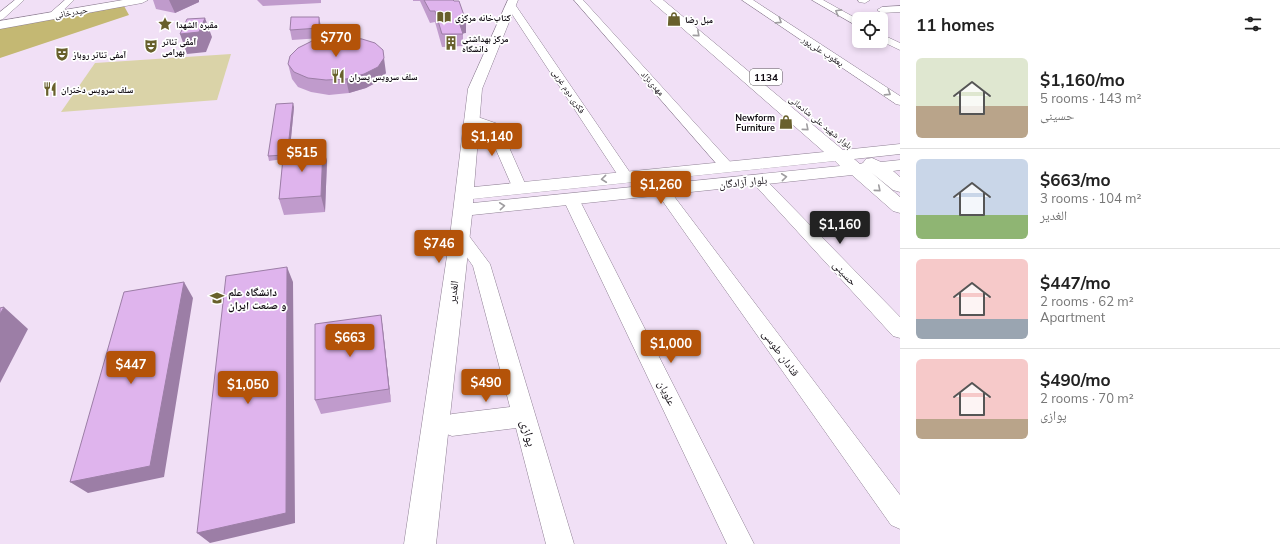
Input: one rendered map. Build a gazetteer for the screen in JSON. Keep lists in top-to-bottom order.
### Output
{
  "streets": {
    "main road": [
      "حیدرخانی",
      "1134",
      "بلوار شهید علی شادمانی",
      "بلوار آزادگان",
      "الغدیر"
    ],
    "street": [
      "یعقوب علی‌پور",
      "مهدی‌نژاد",
      "فکری دوم غربی",
      "حسینی",
      "قنادان طوسی",
      "علویان",
      "پوازی"
    ]
  },
  "crossings": [
    ["1134", "بلوار شهید علی شادمانی"],
    ["1134", "بلوار آزادگان"],
    ["مهدی‌نژاد", "بلوار آزادگان"],
    ["فکری دوم غربی", "بلوار آزادگان"],
    ["فکری دوم غربی", "الغدیر"],
    ["بلوار شهید علی شادمانی", "بلوار آزادگان"],
    ["بلوار آزادگان", "حسینی"],
    ["بلوار آزادگان", "الغدیر"],
    ["بلوار آزادگان", "قنادان طوسی"],
    ["بلوار آزادگان", "علویان"],
    ["الغدیر", "پوازی"]
  ],
  "places": {
    "library": ["کتاب‌خانه مرکزی"],
    "shop": ["مبل رضا", "Newform Furniture"],
    "place": ["مقبره الشهدا"],
    "building": ["مرکز بهداشتی دانشگاه"],
    "theatre": ["آمفی تئاتر بهرامی", "آمفی تئاتر روباز"],
    "restaurant": ["سلف سرویس پسران", "سلف سرویس دختران"],
    "school or university": ["دانشگاه علم و صنعت ایران"]
  },
  "page": {
    "heading": "11 homes",
    "price": [
      "$770",
      "$1,140",
      "$515",
      "$1,260",
      "$1,160",
      "$746",
      "$663",
      "$1,000",
      "$447",
      "$490",
      "$1,050"
    ],
    "list": [
      {
        "name": "$1,160/mo",
        "note": "5 rooms · 143 m² · حسینی"
      },
      {
        "name": "$663/mo",
        "note": "3 rooms · 104 m² · الغدیر"
      },
      {
        "name": "$447/mo",
        "note": "2 rooms · 62 m² · Apartment"
      },
      {
        "name": "$490/mo",
        "note": "2 rooms · 70 m² · پوازی"
      }
    ]
  }
}
